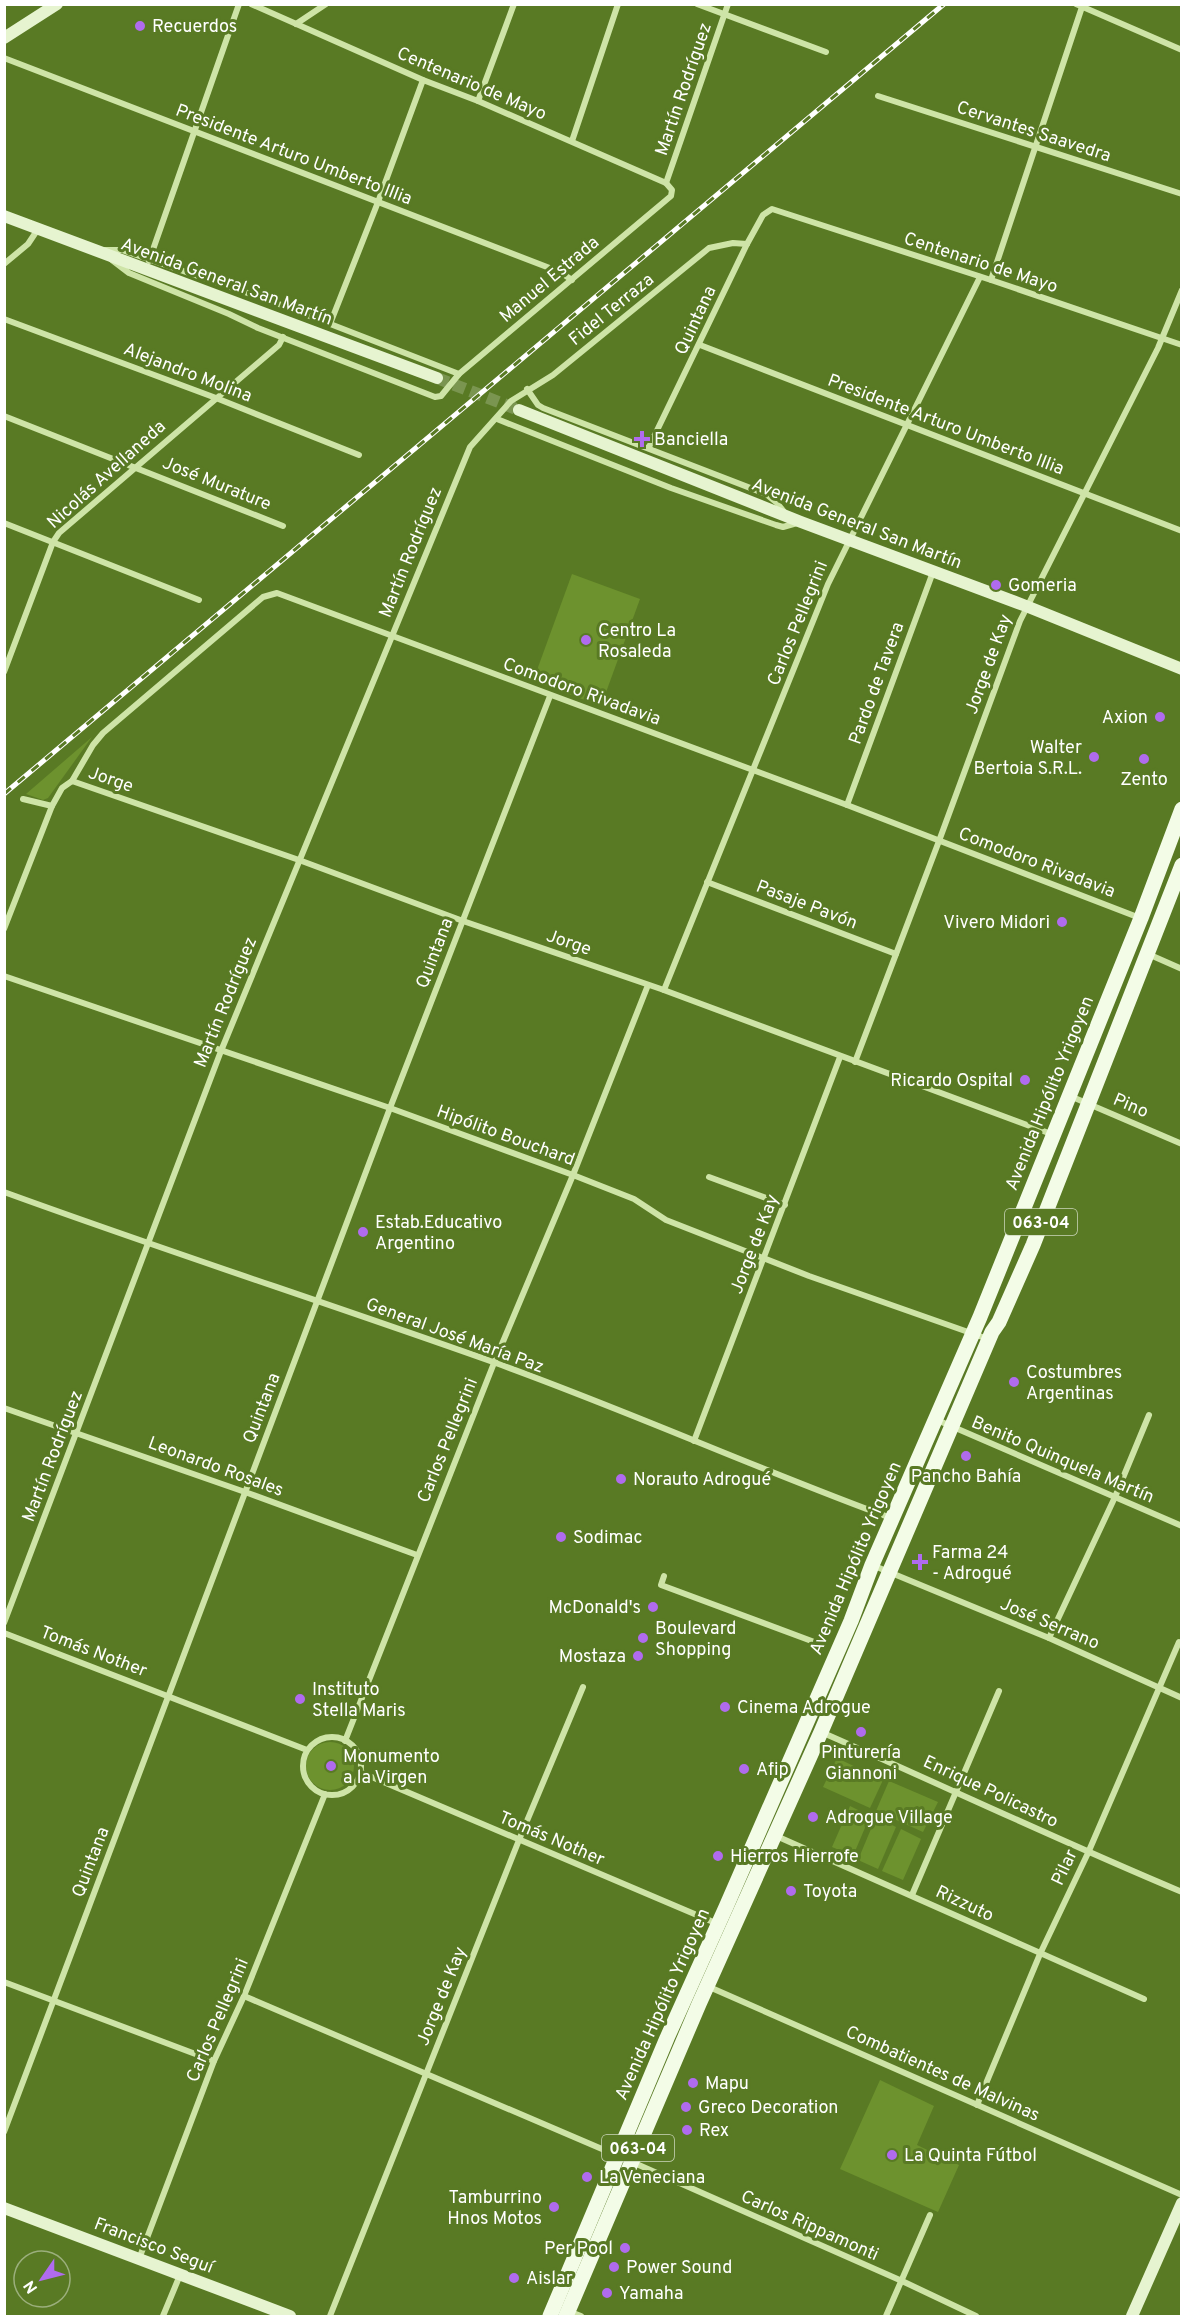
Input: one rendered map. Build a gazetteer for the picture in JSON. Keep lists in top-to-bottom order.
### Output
{
  "streets": {
    "main road": [
      "Avenida General San Martín",
      "Avenida Hipólito Yrigoyen",
      "063-04",
      "Francisco Seguí"
    ],
    "street": [
      "Centenario de Mayo",
      "Martín Rodríguez",
      "Cervantes Saavedra",
      "Presidente Arturo Umberto Illia",
      "Manuel Estrada",
      "Fidel Terraza",
      "Quintana",
      "Alejandro Molina",
      "Nicolás Avellaneda",
      "José Murature",
      "Carlos Pellegrini",
      "Jorge de Kay",
      "Pardo de Tavera",
      "Comodoro Rivadavia",
      "Jorge",
      "Pasaje Pavón",
      "Pino",
      "Hipólito Bouchard",
      "General José María Paz",
      "Benito Quinquela Martín",
      "Leonardo Rosales",
      "José Serrano",
      "Tomás Nother",
      "Enrique Policastro",
      "Pilar",
      "Rizzuto",
      "Combatientes de Malvinas",
      "Carlos Rippamonti"
    ]
  },
  "crossings": [
    ["Centenario de Mayo", "Martín Rodríguez"],
    ["Centenario de Mayo", "Manuel Estrada"],
    ["Centenario de Mayo", "Quintana"],
    ["Centenario de Mayo", "Carlos Pellegrini"],
    ["Centenario de Mayo", "Jorge de Kay"],
    ["Martín Rodríguez", "Manuel Estrada"],
    ["Martín Rodríguez", "Fidel Terraza"],
    ["Martín Rodríguez", "Comodoro Rivadavia"],
    ["Martín Rodríguez", "Jorge"],
    ["Martín Rodríguez", "Hipólito Bouchard"],
    ["Martín Rodríguez", "General José María Paz"],
    ["Martín Rodríguez", "Leonardo Rosales"],
    ["Presidente Arturo Umberto Illia", "Manuel Estrada"],
    ["Presidente Arturo Umberto Illia", "Quintana"],
    ["Presidente Arturo Umberto Illia", "Carlos Pellegrini"],
    ["Presidente Arturo Umberto Illia", "Jorge de Kay"],
    ["Manuel Estrada", "Nicolás Avellaneda"],
    ["Avenida General San Martín", "Carlos Pellegrini"],
    ["Avenida General San Martín", "Jorge de Kay"],
    ["Avenida General San Martín", "Pardo de Tavera"],
    ["Fidel Terraza", "Quintana"],
    ["Quintana", "Comodoro Rivadavia"],
    ["Quintana", "Jorge"],
    ["Quintana", "Hipólito Bouchard"],
    ["Quintana", "General José María Paz"],
    ["Quintana", "Leonardo Rosales"],
    ["Quintana", "Tomás Nother"],
    ["Alejandro Molina", "Nicolás Avellaneda"],
    ["Nicolás Avellaneda", "José Murature"],
    ["Carlos Pellegrini", "Comodoro Rivadavia"],
    ["Carlos Pellegrini", "Jorge"],
    ["Carlos Pellegrini", "Pasaje Pavón"],
    ["Carlos Pellegrini", "Hipólito Bouchard"],
    ["Carlos Pellegrini", "General José María Paz"],
    ["Carlos Pellegrini", "Leonardo Rosales"],
    ["Carlos Pellegrini", "Tomás Nother"],
    ["Carlos Pellegrini", "Francisco Seguí"],
    ["Jorge de Kay", "Comodoro Rivadavia"],
    ["Jorge de Kay", "Jorge"],
    ["Jorge de Kay", "Pasaje Pavón"],
    ["Jorge de Kay", "Hipólito Bouchard"],
    ["Jorge de Kay", "General José María Paz"],
    ["Jorge de Kay", "Tomás Nother"],
    ["Pardo de Tavera", "Comodoro Rivadavia"],
    ["Comodoro Rivadavia", "Jorge"],
    ["Comodoro Rivadavia", "Avenida Hipólito Yrigoyen"],
    ["Jorge", "Avenida Hipólito Yrigoyen"],
    ["Avenida Hipólito Yrigoyen", "Pino"],
    ["Avenida Hipólito Yrigoyen", "Hipólito Bouchard"],
    ["Avenida Hipólito Yrigoyen", "General José María Paz"],
    ["Avenida Hipólito Yrigoyen", "Benito Quinquela Martín"],
    ["Avenida Hipólito Yrigoyen", "José Serrano"],
    ["Avenida Hipólito Yrigoyen", "Tomás Nother"],
    ["Avenida Hipólito Yrigoyen", "Enrique Policastro"],
    ["Avenida Hipólito Yrigoyen", "Rizzuto"],
    ["Avenida Hipólito Yrigoyen", "Combatientes de Malvinas"],
    ["Avenida Hipólito Yrigoyen", "Carlos Rippamonti"],
    ["José Serrano", "Pilar"],
    ["Enrique Policastro", "Pilar"],
    ["Pilar", "Rizzuto"],
    ["Pilar", "Combatientes de Malvinas"]
  ],
  "places": {
    "other": [
      "Recuerdos",
      "Gomeria",
      "Centro La Rosaleda",
      "Axion",
      "Walter Bertoia S.R.L.",
      "Zento",
      "Vivero Midori",
      "Ricardo Ospital",
      "Estab.Educativo Argentino",
      "Costumbres Argentinas",
      "Pancho Bahía",
      "Norauto Adrogué",
      "Sodimac",
      "McDonald's",
      "Boulevard Shopping",
      "Mostaza",
      "Instituto Stella Maris",
      "Cinema Adrogue",
      "Pinturería Giannoni",
      "Monumento a la Virgen",
      "Afip",
      "Adrogue Village",
      "Hierros Hierrofe",
      "Toyota",
      "Mapu",
      "Greco Decoration",
      "Rex",
      "La Quinta Fútbol",
      "La Veneciana",
      "Tamburrino Hnos Motos",
      "Per Pool",
      "Power Sound",
      "Aislar",
      "Yamaha"
    ],
    "health": ["Banciella", "Farma 24 - Adrogué"]
  },
  "north": "bottom left"
}
